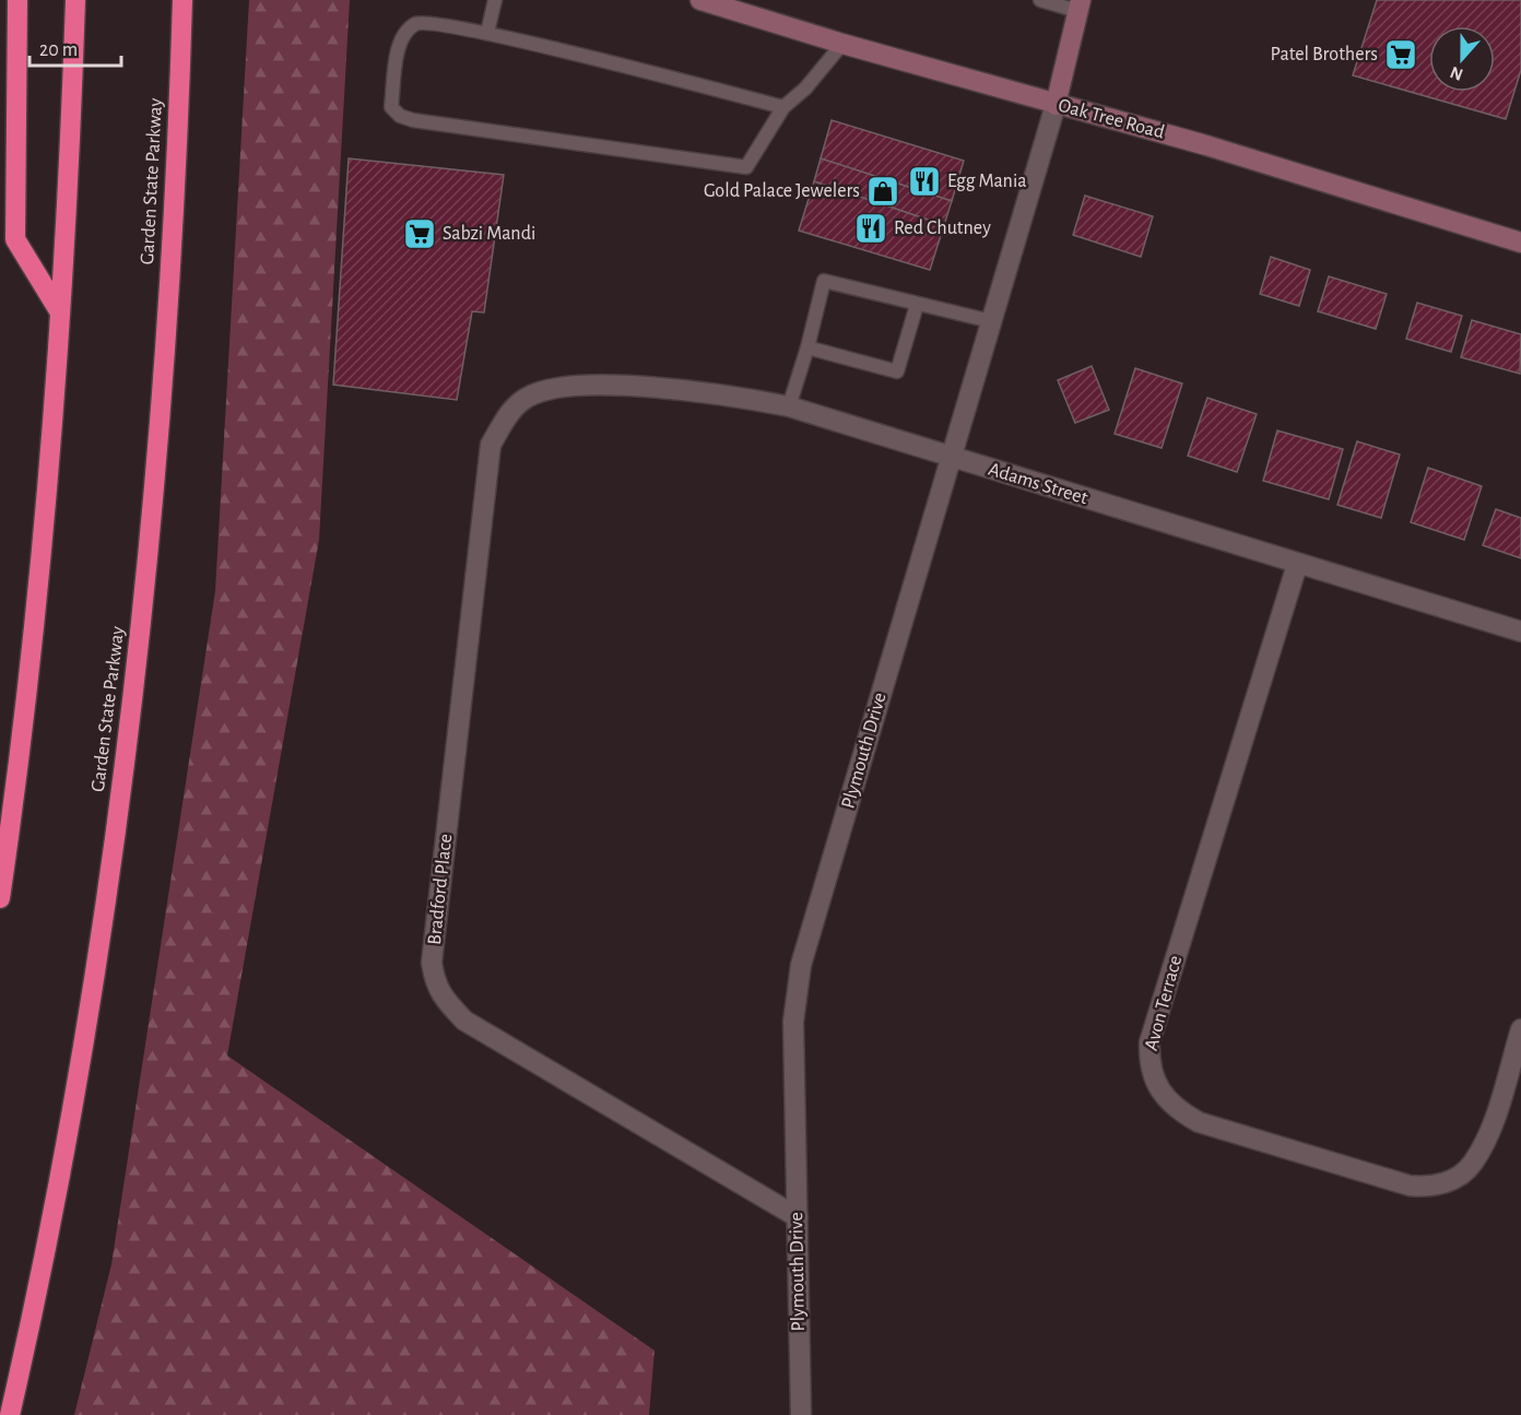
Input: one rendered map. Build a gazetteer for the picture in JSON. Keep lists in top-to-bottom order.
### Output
{
  "streets": {
    "highway": ["Garden State Parkway"],
    "street": [
      "Oak Tree Road",
      "Adams Street",
      "Plymouth Drive",
      "Bradford Place",
      "Avon Terrace"
    ]
  },
  "crossings": [
    ["Oak Tree Road", "Plymouth Drive"],
    ["Adams Street", "Plymouth Drive"],
    ["Adams Street", "Bradford Place"],
    ["Adams Street", "Avon Terrace"],
    ["Plymouth Drive", "Bradford Place"]
  ],
  "places": {
    "supermarket": ["Patel Brothers", "Sabzi Mandi"],
    "restaurant": ["Egg Mania", "Red Chutney"],
    "shop": ["Gold Palace Jewelers"]
  },
  "scale_bar": "20 m",
  "north": "bottom"
}
